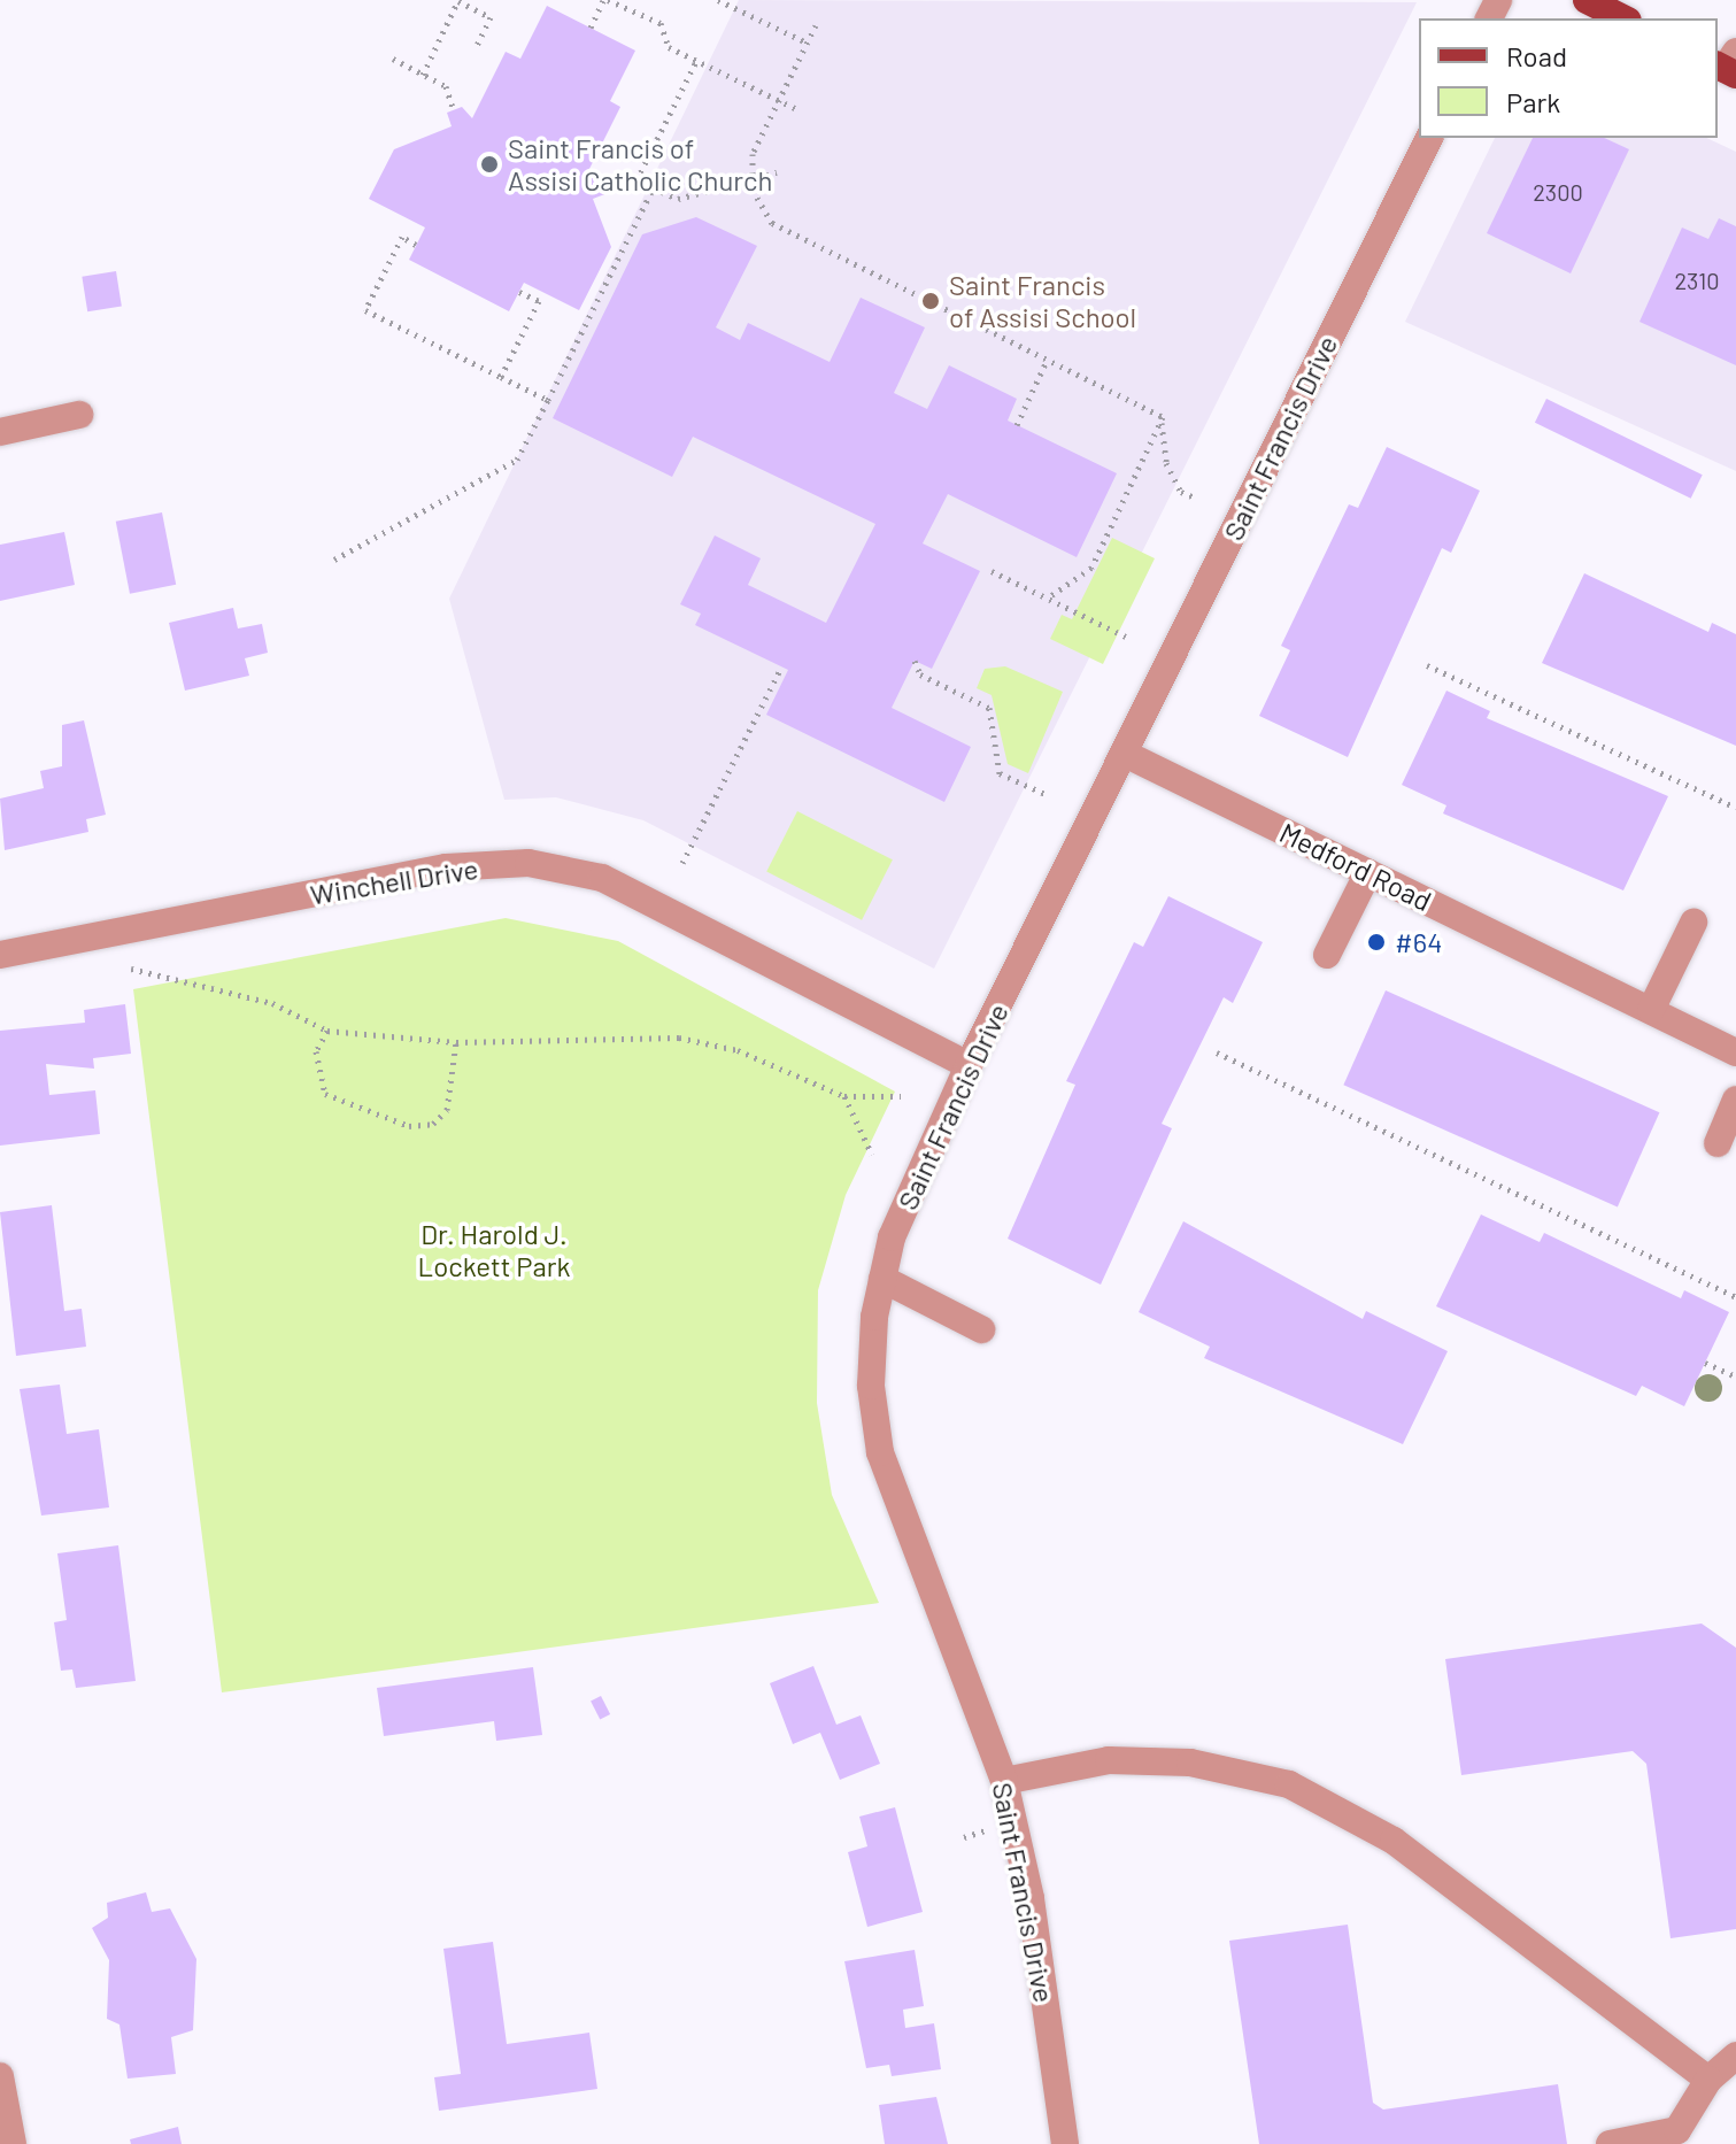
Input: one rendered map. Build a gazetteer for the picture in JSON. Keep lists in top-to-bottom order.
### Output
{
  "streets": {
    "street": ["Saint Francis Drive", "Medford Road", "Winchell Drive"]
  },
  "crossings": [
    ["Saint Francis Drive", "Medford Road"],
    ["Saint Francis Drive", "Winchell Drive"]
  ],
  "parks": ["Dr. Harold J. Lockett Park"],
  "places": ["Saint Francis of Assisi Catholic Church", "Saint Francis of Assisi School", "#64"],
  "house_numbers": ["2300", "2310"],
  "legend": ["Road", "Park"]
}
